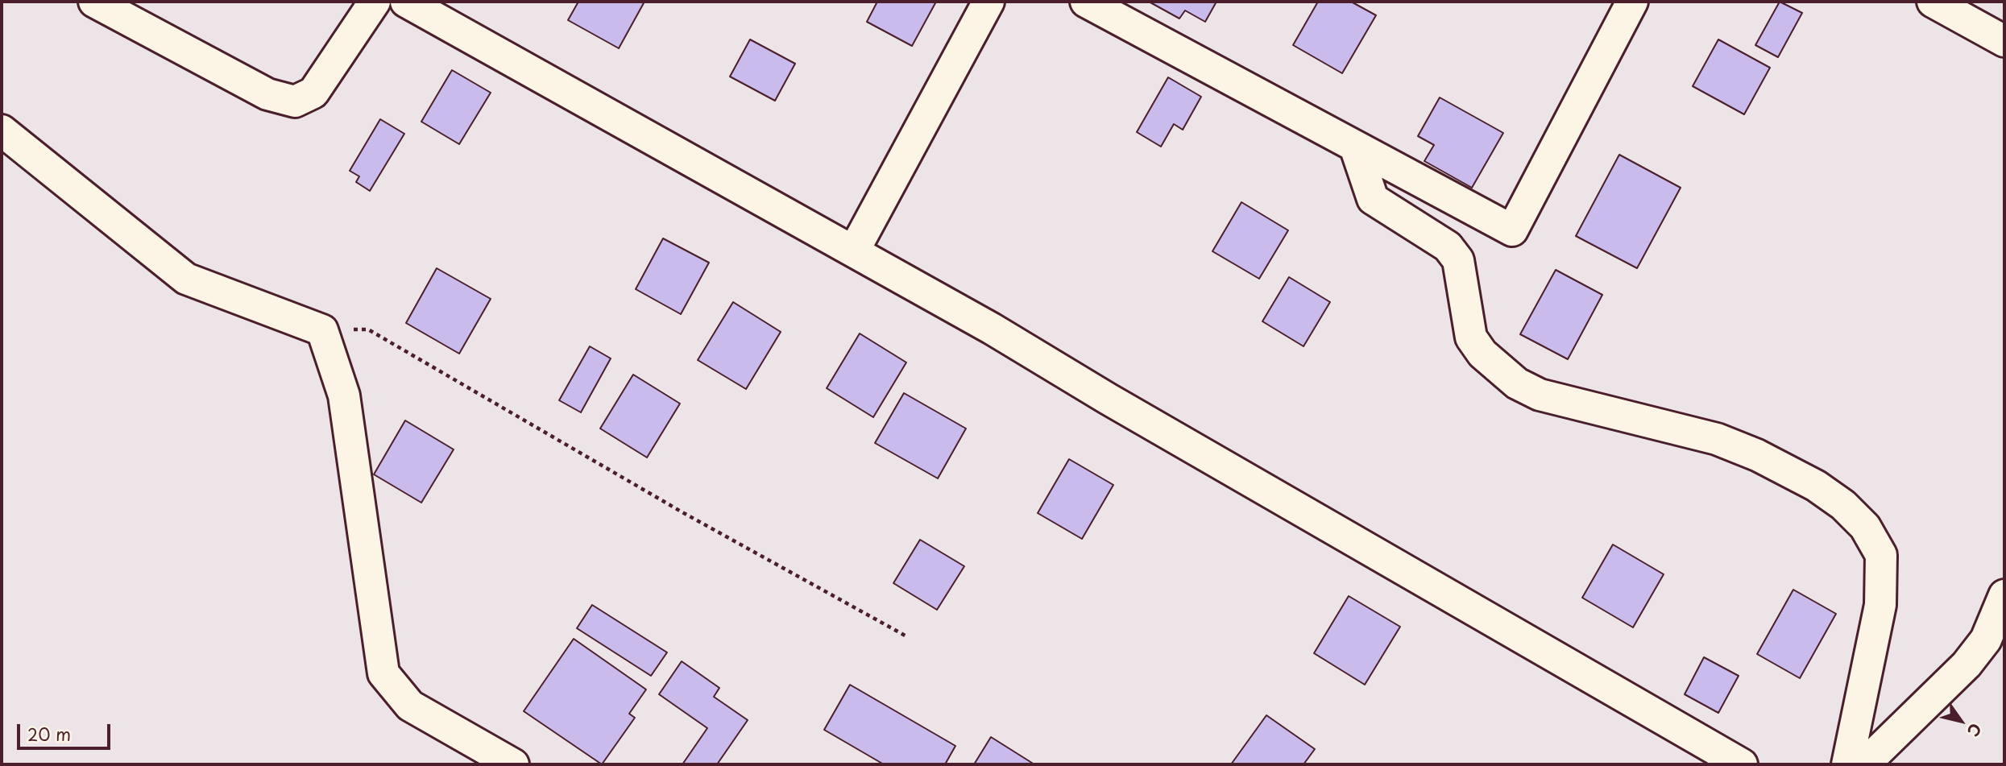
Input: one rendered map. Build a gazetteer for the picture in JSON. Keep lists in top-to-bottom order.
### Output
{
  "scale_bar": "20 m",
  "north": "bottom right"
}
